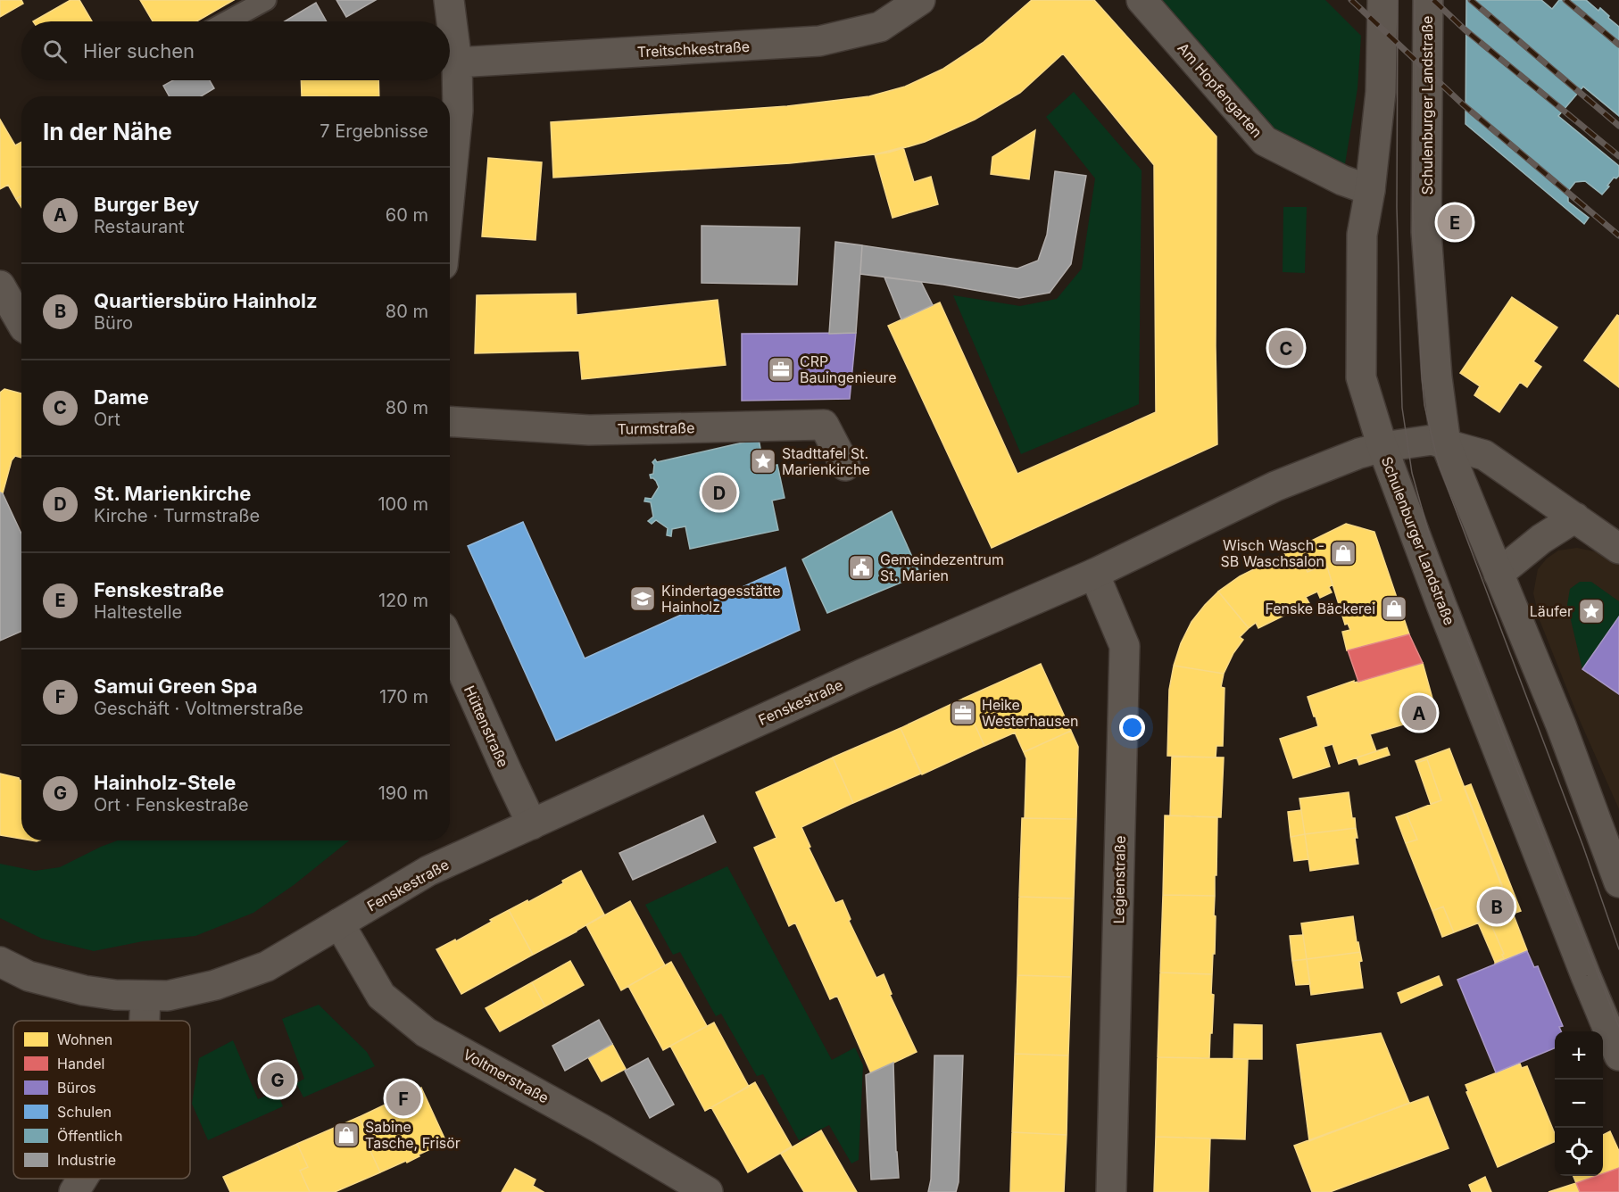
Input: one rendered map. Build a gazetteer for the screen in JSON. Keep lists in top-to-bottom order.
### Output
{
  "streets": {
    "street": [
      "Treitschkestraße",
      "Am Hopfengarten",
      "Schulenburger Landstraße",
      "Turmstraße",
      "Fenskestraße",
      "Hüttenstraße",
      "Legienstraße",
      "Voltmerstraße"
    ]
  },
  "crossings": [
    ["Am Hopfengarten", "Schulenburger Landstraße"],
    ["Schulenburger Landstraße", "Fenskestraße"],
    ["Fenskestraße", "Hüttenstraße"],
    ["Fenskestraße", "Legienstraße"],
    ["Fenskestraße", "Voltmerstraße"]
  ],
  "places": {
    "office": ["CRP Bauingenieure", "Heike Westerhausen"],
    "place": ["Stadttafel St. Marienkirche", "Läufer"],
    "shop": ["Wisch Wasch - SB Waschsalon", "Fenske Bäckerei", "Sabine Tasche, Frisör"],
    "public building": ["Gemeindezentrum St. Marien"],
    "school or university": ["Kindertagesstätte Hainholz"]
  },
  "legend": [
    "Wohnen",
    "Handel",
    "Büros",
    "Schulen",
    "Öffentlich",
    "Industrie"
  ],
  "page": {
    "search": "Hier suchen",
    "heading": ["In der Nähe", "7 Ergebnisse"],
    "list": [
      {
        "mark": "A",
        "name": "Burger Bey",
        "note": "Restaurant",
        "value": "60 m"
      },
      {
        "mark": "B",
        "name": "Quartiersbüro Hainholz",
        "note": "Büro",
        "value": "80 m"
      },
      {
        "mark": "C",
        "name": "Dame",
        "note": "Ort",
        "value": "80 m"
      },
      {
        "mark": "D",
        "name": "St. Marienkirche",
        "note": "Kirche · Turmstraße",
        "value": "100 m"
      },
      {
        "mark": "E",
        "name": "Fenskestraße",
        "note": "Haltestelle",
        "value": "120 m"
      },
      {
        "mark": "F",
        "name": "Samui Green Spa",
        "note": "Geschäft · Voltmerstraße",
        "value": "170 m"
      },
      {
        "mark": "G",
        "name": "Hainholz-Stele",
        "note": "Ort · Fenskestraße",
        "value": "190 m"
      }
    ],
    "pins": [
      "E",
      "C",
      "D",
      "A",
      "B",
      "G",
      "F"
    ],
    "map_buttons": ["+", "−"]
  }
}
